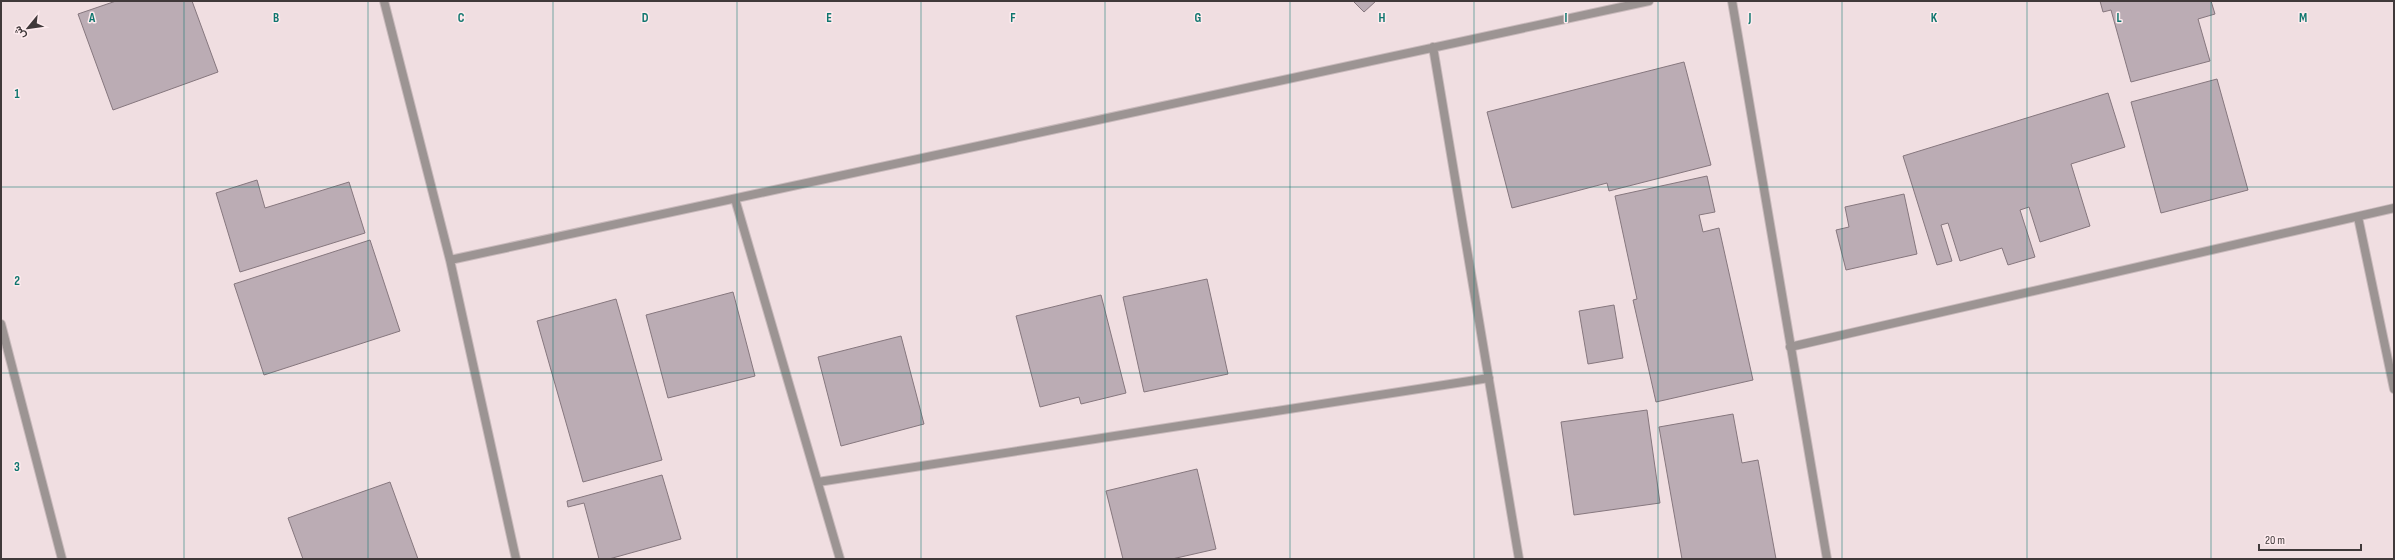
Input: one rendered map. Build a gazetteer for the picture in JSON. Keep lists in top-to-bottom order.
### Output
{
  "scale_bar": "20 m",
  "north": "bottom left",
  "grid": {
    "columns": [
      "A",
      "B",
      "C",
      "D",
      "E",
      "F",
      "G",
      "H",
      "I",
      "J",
      "K",
      "L",
      "M"
    ],
    "rows": ["1", "2", "3"]
  }
}
